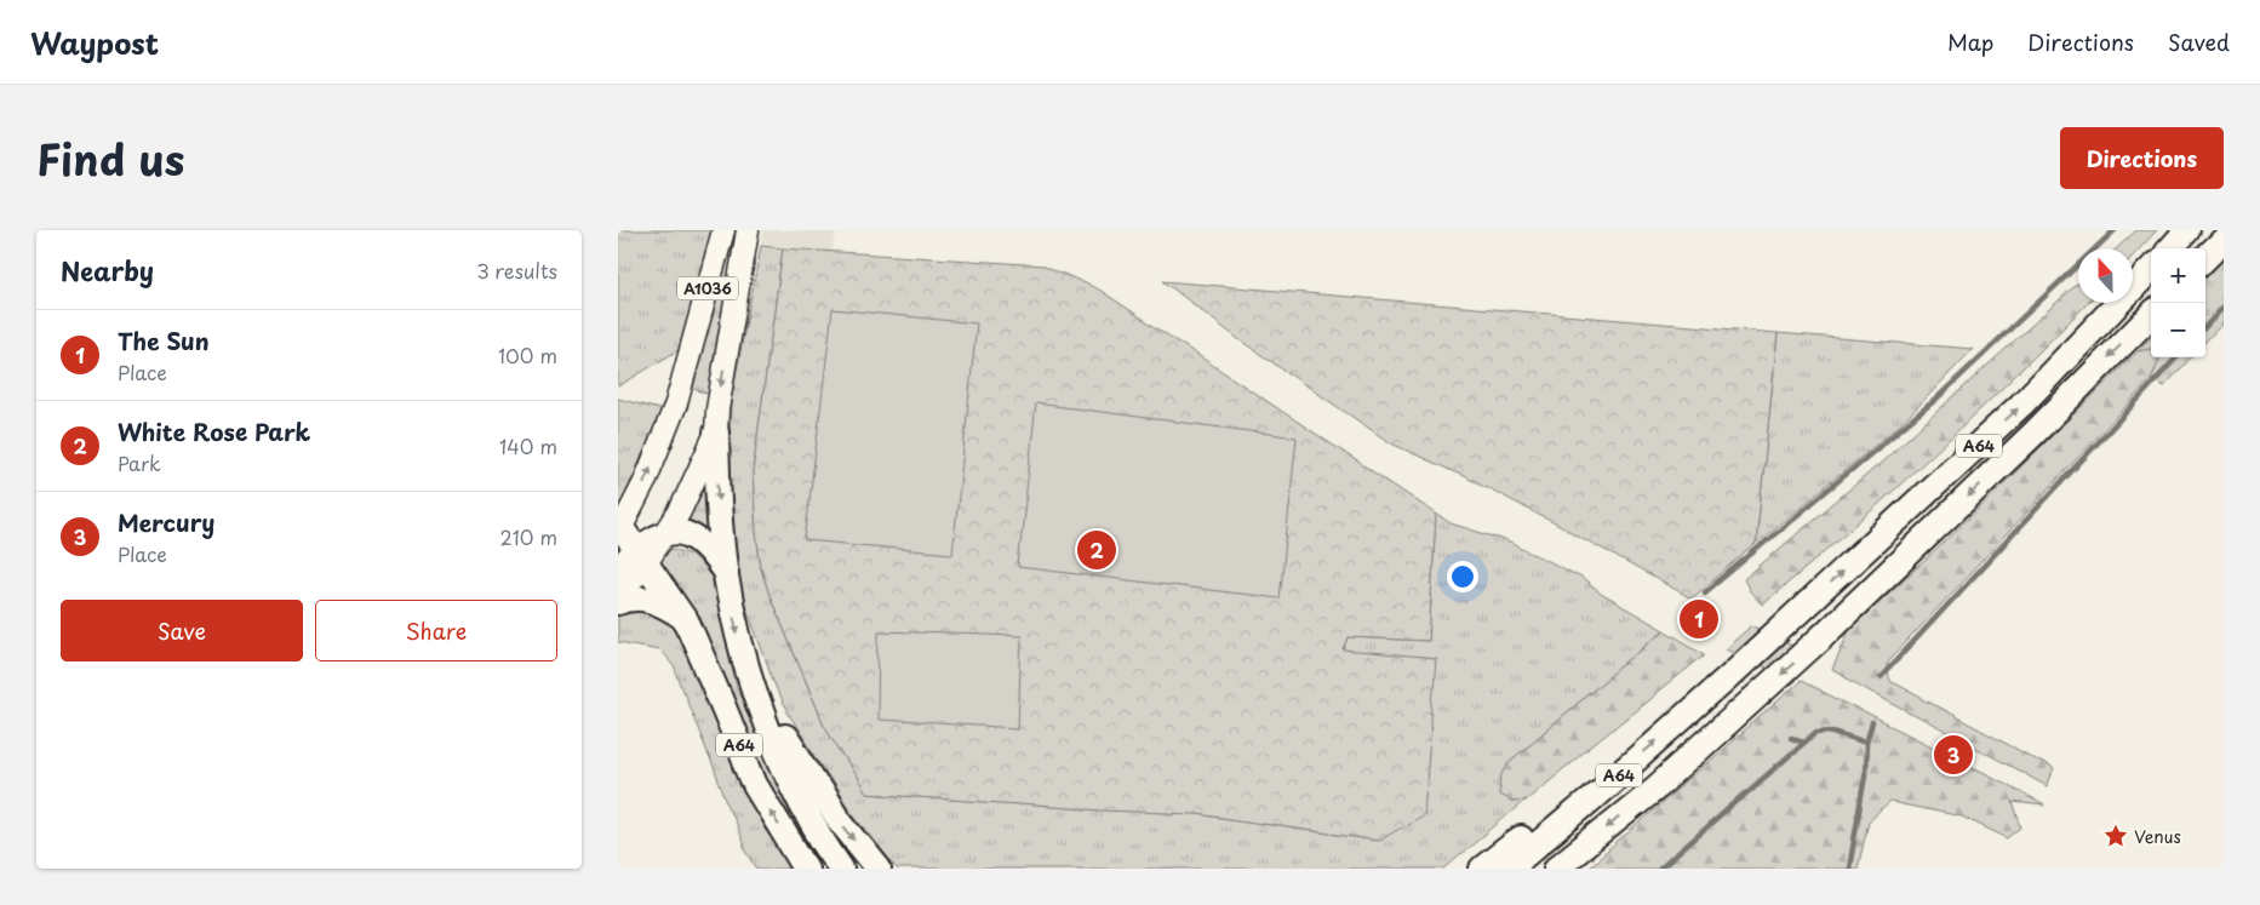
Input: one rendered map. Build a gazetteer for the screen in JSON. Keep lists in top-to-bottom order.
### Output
{
  "streets": {
    "highway": ["A64"],
    "main road": ["A1036"]
  },
  "crossings": [
    ["A1036", "A64"]
  ],
  "places": {
    "place": ["Venus"]
  },
  "north": "top",
  "page": {
    "header": "Waypost",
    "nav": ["Map", "Directions", "Saved"],
    "title": "Find us",
    "buttons": [
      "Directions",
      ["Save", "Share"]
    ],
    "heading": ["Nearby", "3 results"],
    "map_buttons": ["+", "−"],
    "list": [
      {
        "mark": "1",
        "name": "The Sun",
        "note": "Place",
        "value": "100 m"
      },
      {
        "mark": "2",
        "name": "White Rose Park",
        "note": "Park",
        "value": "140 m"
      },
      {
        "mark": "3",
        "name": "Mercury",
        "note": "Place",
        "value": "210 m"
      }
    ],
    "pins": ["2", "1", "3"]
  }
}
